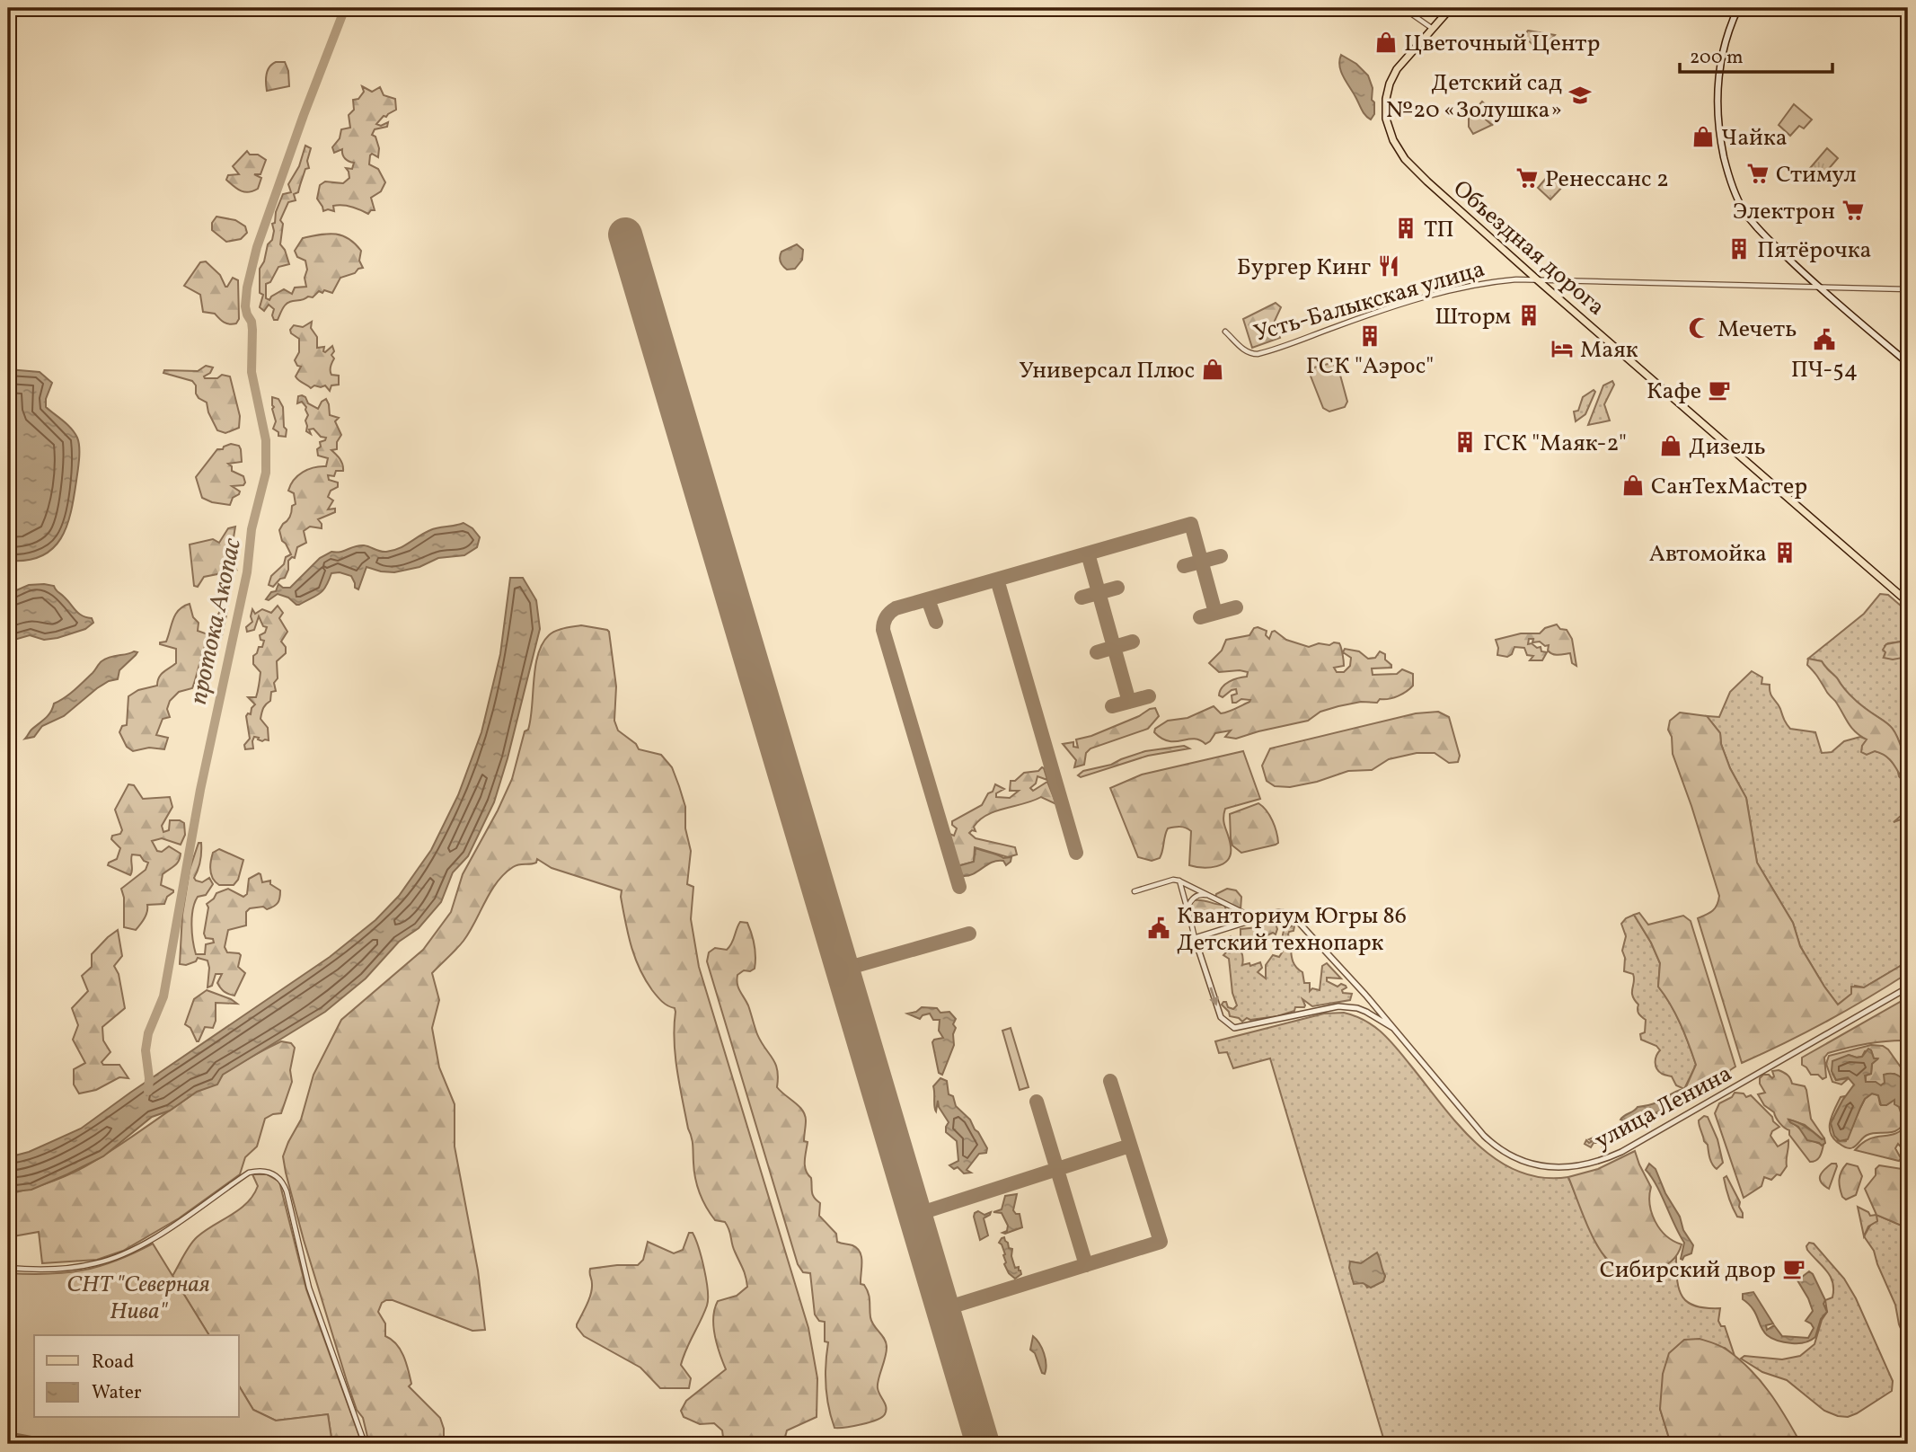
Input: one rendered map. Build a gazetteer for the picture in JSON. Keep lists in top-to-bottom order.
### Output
{
  "streets": {
    "main road": ["Объездная дорога"],
    "street": ["Усть-Балыкская улица", "улица Ленина"]
  },
  "crossings": [
    ["Объездная дорога", "Усть-Балыкская улица"]
  ],
  "water": ["протока Акопас"],
  "parks": ["СНТ \"Северная Нива\""],
  "places": {
    "shop": [
      "Цветочный Центр",
      "Чайка",
      "Универсал Плюс",
      "Дизель",
      "СанТехМастер"
    ],
    "school or university": ["Детский сад №20 «Золушка»"],
    "supermarket": ["Стимул", "Ренессанс 2", "Электрон"],
    "building": [
      "ТП",
      "Пятёрочка",
      "Шторм",
      "ГСК \"Аэрос\"",
      "ГСК \"Маяк-2\"",
      "Автомойка"
    ],
    "restaurant": ["Бургер Кинг"],
    "mosque": ["Мечеть"],
    "public building": ["ПЧ-54", "Кванториум Югры 86 Детский технопарк"],
    "hotel": ["Маяк"],
    "cafe": ["Кафе", "Сибирский двор"]
  },
  "legend": ["Road", "Water"],
  "scale_bar": "200 m"
}
